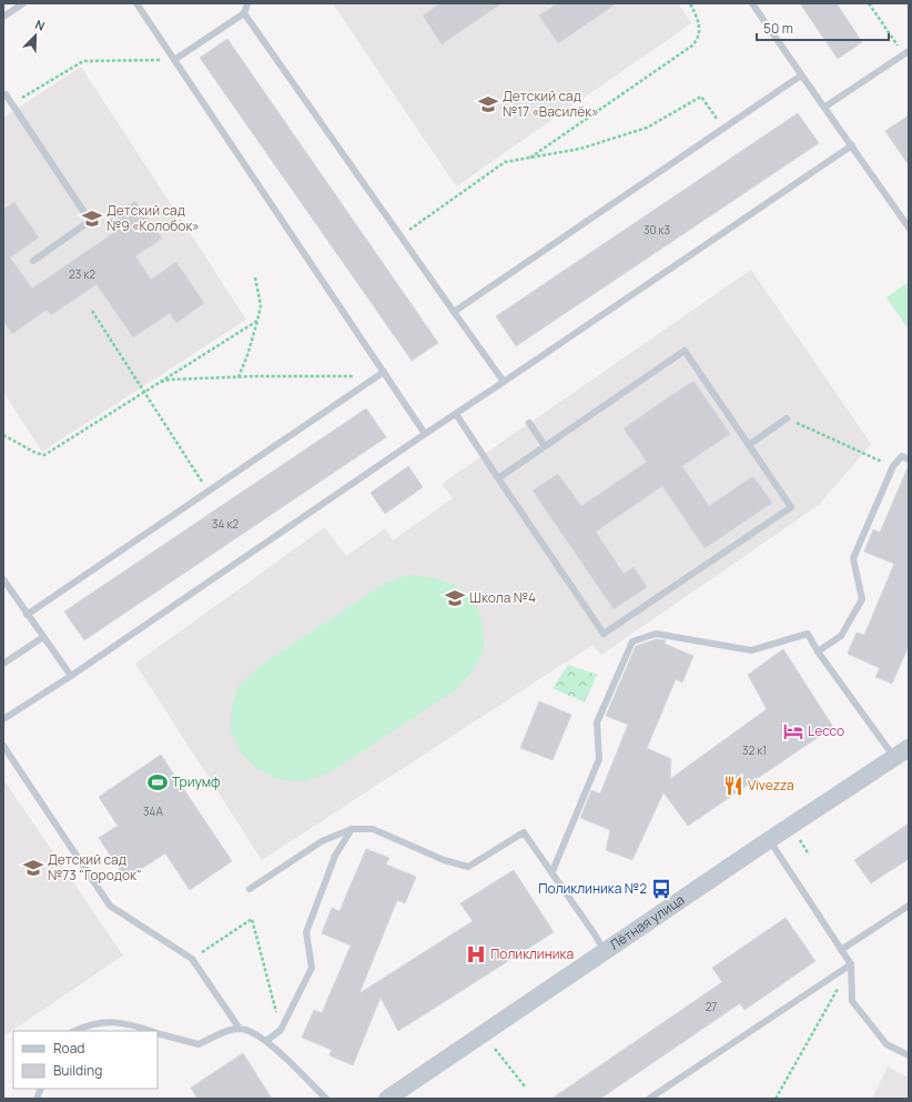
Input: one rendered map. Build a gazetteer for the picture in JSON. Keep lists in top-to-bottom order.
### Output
{
  "streets": {
    "street": ["Лётная улица"]
  },
  "places": {
    "school or university": [
      "Детский сад №17 «Василёк»",
      "Детский сад №9 «Колобок»",
      "Школа №4",
      "Детский сад №73 \"Городок\""
    ],
    "hotel": ["Lecco"],
    "sports": ["Триумф"],
    "restaurant": ["Vivezza"],
    "bus stop": ["Поликлиника №2"],
    "hospital": ["Поликлиника"]
  },
  "house_numbers": [
    "30 к3",
    "23 к2",
    "34 к2",
    "32 к1",
    "34А",
    "27"
  ],
  "legend": ["Road", "Building"],
  "scale_bar": "50 m",
  "north": "top right"
}
